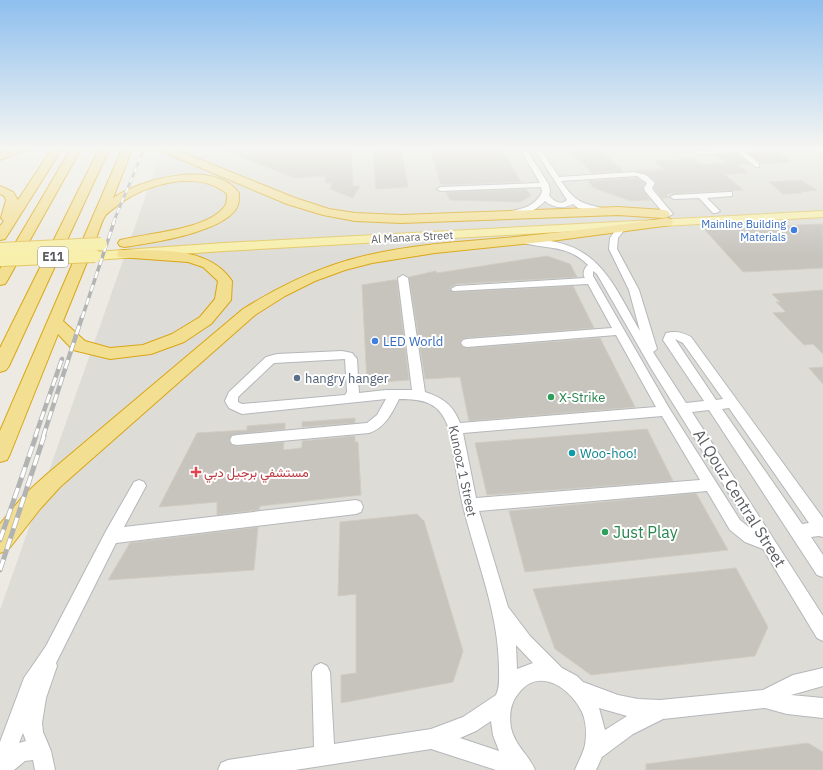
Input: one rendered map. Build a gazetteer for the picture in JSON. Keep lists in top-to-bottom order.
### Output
{
  "streets": {
    "highway": ["E11"],
    "main road": ["Al Manara Street"],
    "street": ["Kunooz 1 Street", "Al Qouz Central Street"]
  },
  "places": {
    "other": [
      "Mainline Building Materials",
      "LED World",
      "hangry hanger",
      "X-Strike",
      "Woo-hoo!",
      "Just Play"
    ],
    "health": ["مستشفي برجيل دبي"]
  }
}
